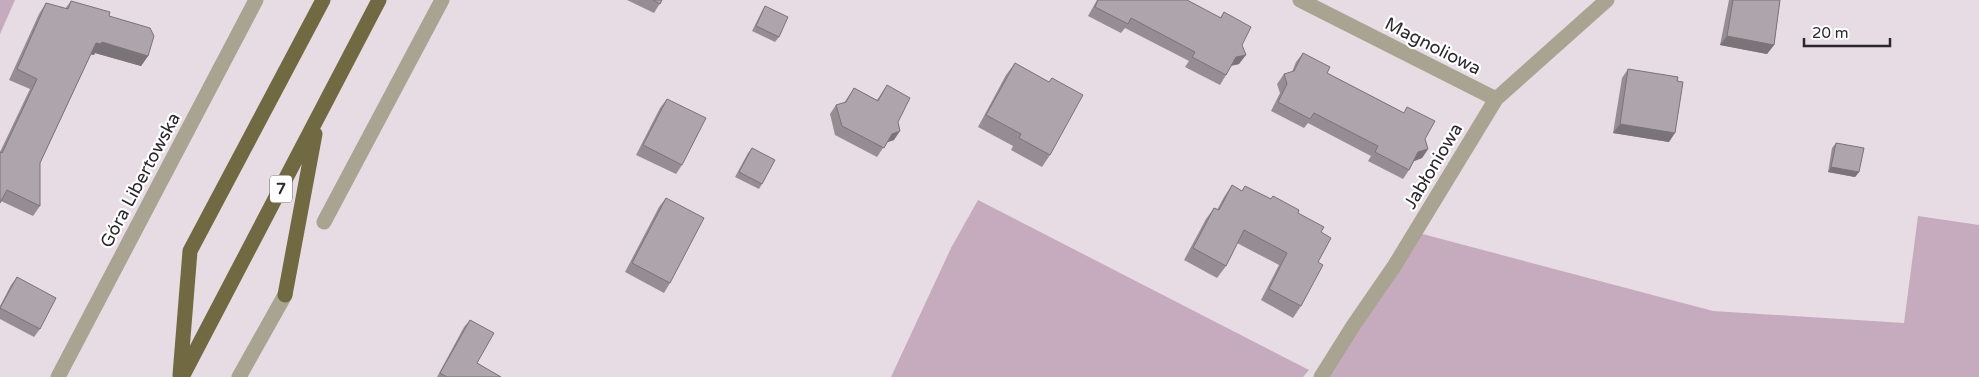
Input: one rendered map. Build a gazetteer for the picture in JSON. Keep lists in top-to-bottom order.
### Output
{
  "streets": {
    "highway": ["7"],
    "street": ["Magnoliowa", "Jabłoniowa", "Góra Libertowska"]
  },
  "crossings": [
    ["Magnoliowa", "Jabłoniowa"]
  ],
  "scale_bar": "20 m"
}
